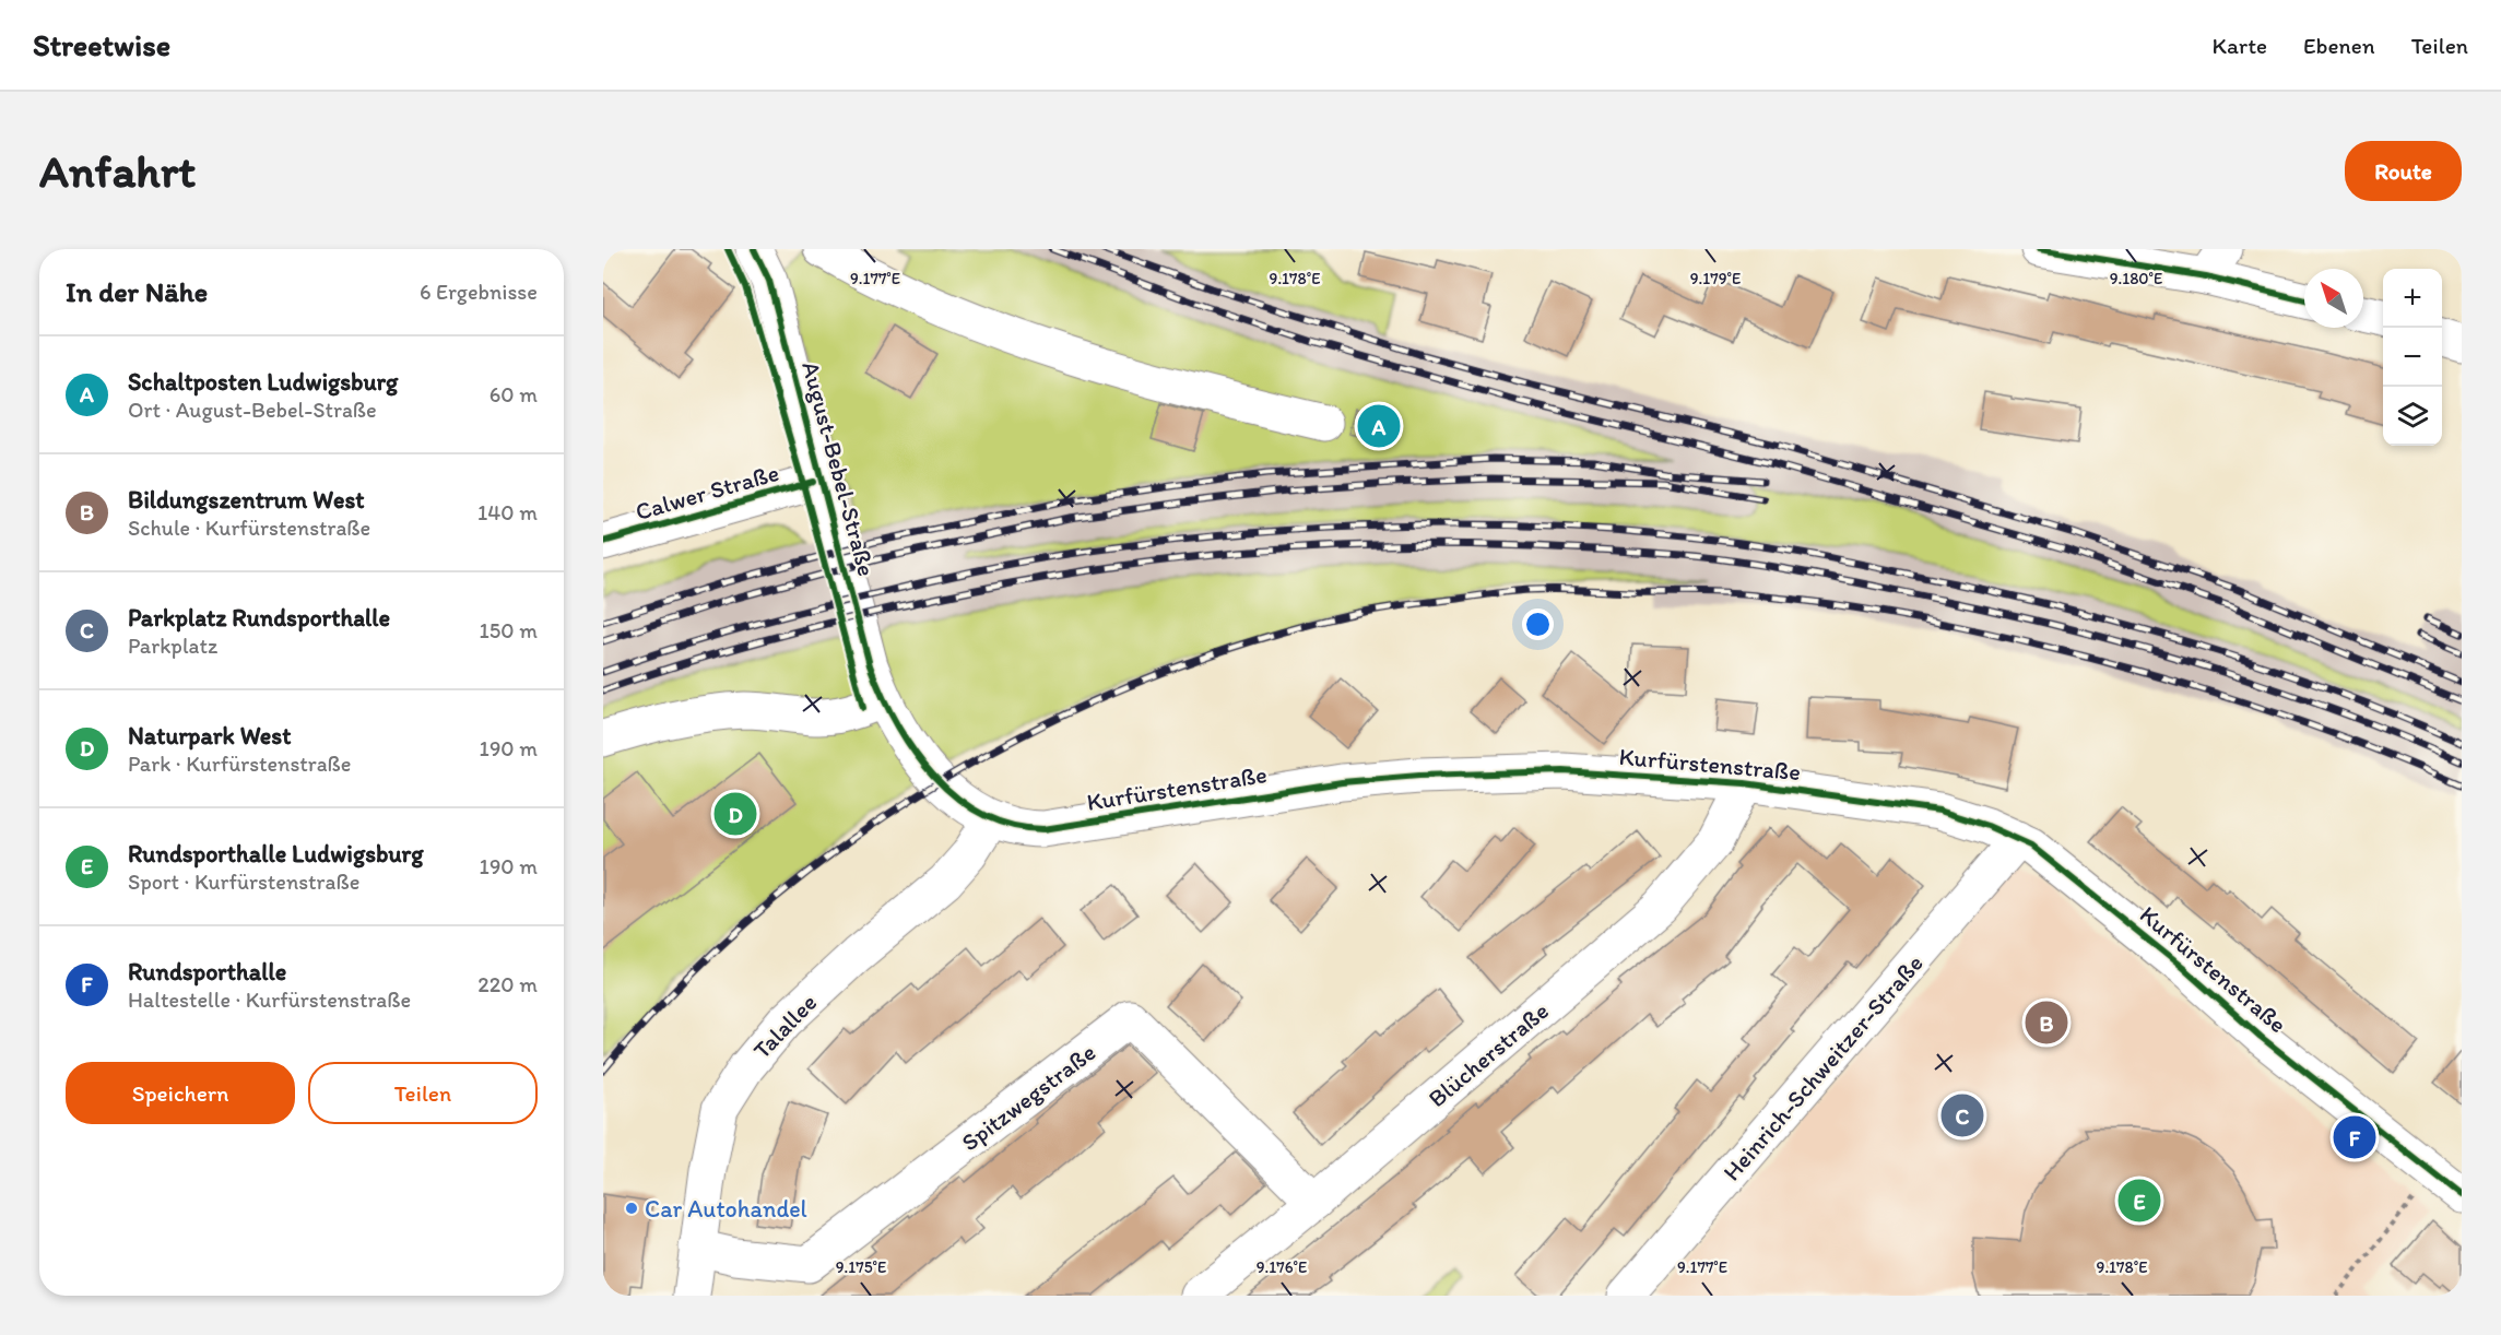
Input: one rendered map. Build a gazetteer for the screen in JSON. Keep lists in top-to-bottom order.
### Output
{
  "streets": {
    "street": [
      "August-Bebel-Straße",
      "Calwer Straße",
      "Kurfürstenstraße",
      "Talallee",
      "Blücherstraße",
      "Heinrich-Schweitzer-Straße",
      "Spitzwegstraße"
    ]
  },
  "crossings": [
    ["August-Bebel-Straße", "Calwer Straße"],
    ["August-Bebel-Straße", "Kurfürstenstraße"],
    ["Kurfürstenstraße", "Talallee"],
    ["Kurfürstenstraße", "Blücherstraße"],
    ["Kurfürstenstraße", "Heinrich-Schweitzer-Straße"],
    ["Talallee", "Spitzwegstraße"],
    ["Blücherstraße", "Spitzwegstraße"]
  ],
  "places": ["Car Autohandel"],
  "north": "top left",
  "page": {
    "header": "Streetwise",
    "nav": ["Karte", "Ebenen", "Teilen"],
    "buttons": [
      "Route",
      ["Speichern", "Teilen"]
    ],
    "title": "Anfahrt",
    "heading": ["In der Nähe", "6 Ergebnisse"],
    "map_buttons": ["+", "−"],
    "list": [
      {
        "mark": "A",
        "name": "Schaltposten Ludwigsburg",
        "note": "Ort · August-Bebel-Straße",
        "value": "60 m"
      },
      {
        "mark": "B",
        "name": "Bildungszentrum West",
        "note": "Schule · Kurfürstenstraße",
        "value": "140 m"
      },
      {
        "mark": "C",
        "name": "Parkplatz Rundsporthalle",
        "note": "Parkplatz",
        "value": "150 m"
      },
      {
        "mark": "D",
        "name": "Naturpark West",
        "note": "Park · Kurfürstenstraße",
        "value": "190 m"
      },
      {
        "mark": "E",
        "name": "Rundsporthalle Ludwigsburg",
        "note": "Sport · Kurfürstenstraße",
        "value": "190 m"
      },
      {
        "mark": "F",
        "name": "Rundsporthalle",
        "note": "Haltestelle · Kurfürstenstraße",
        "value": "220 m"
      }
    ],
    "pins": [
      "A",
      "D",
      "B",
      "C",
      "F",
      "E"
    ]
  },
  "coordinates": [
    "9.178°E",
    "9.179°E",
    "9.177°E",
    "9.180°E",
    "9.175°E",
    "9.176°E"
  ]
}
